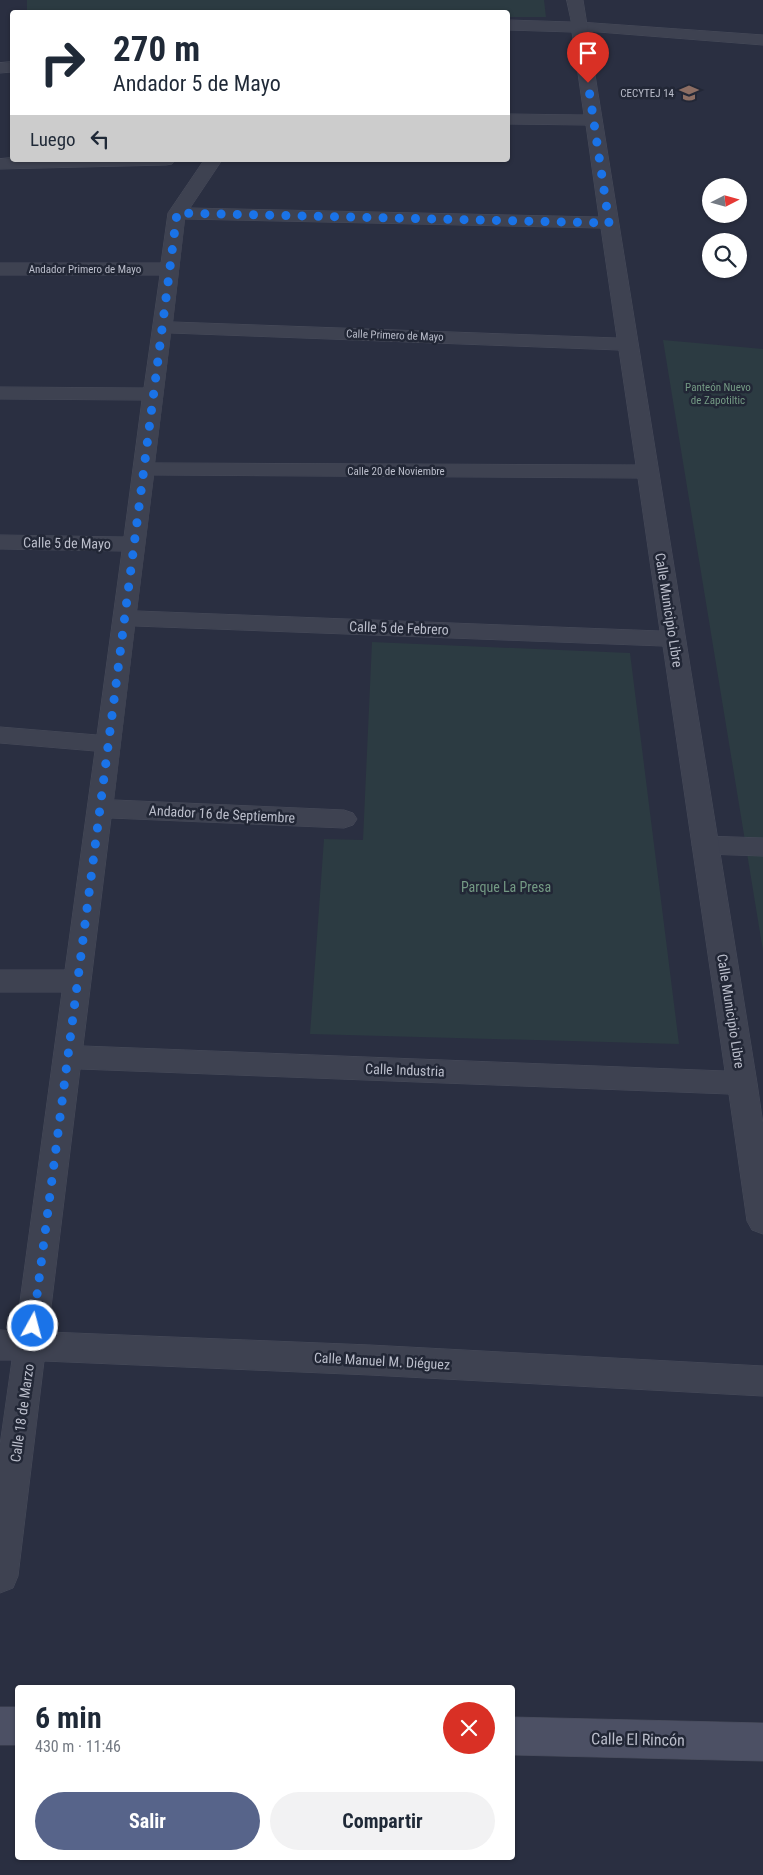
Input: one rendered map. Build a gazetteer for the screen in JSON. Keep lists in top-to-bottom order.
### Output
{
  "streets": {
    "street": [
      "Andador Primero de Mayo",
      "Calle Primero de Mayo",
      "Calle 20 de Noviembre",
      "Calle 5 de Mayo",
      "Calle Municipio Libre",
      "Calle 5 de Febrero",
      "Andador 16 de Septiembre",
      "Calle Industria",
      "Calle Manuel M. Diéguez",
      "Calle 18 de Marzo",
      "Calle El Rincón"
    ]
  },
  "crossings": [
    ["Andador Primero de Mayo", "Calle 18 de Marzo"],
    ["Calle Primero de Mayo", "Calle Municipio Libre"],
    ["Calle Primero de Mayo", "Calle 18 de Marzo"],
    ["Calle 20 de Noviembre", "Calle Municipio Libre"],
    ["Calle 20 de Noviembre", "Calle 18 de Marzo"],
    ["Calle 5 de Mayo", "Calle 18 de Marzo"],
    ["Calle Municipio Libre", "Calle 5 de Febrero"],
    ["Calle Municipio Libre", "Calle Industria"],
    ["Calle 5 de Febrero", "Calle 18 de Marzo"],
    ["Andador 16 de Septiembre", "Calle 18 de Marzo"],
    ["Calle Industria", "Calle 18 de Marzo"],
    ["Calle Manuel M. Diéguez", "Calle 18 de Marzo"]
  ],
  "parks": ["Panteón Nuevo de Zapotiltic", "Parque La Presa"],
  "places": {
    "school or university": ["CECYTEJ 14"]
  },
  "north": "right",
  "page": {
    "turn": ["270 m", "Andador 5 de Mayo"],
    "then": "Luego",
    "heading": ["6 min", "430 m · 11:46"],
    "buttons": ["Salir", "Compartir"]
  }
}
